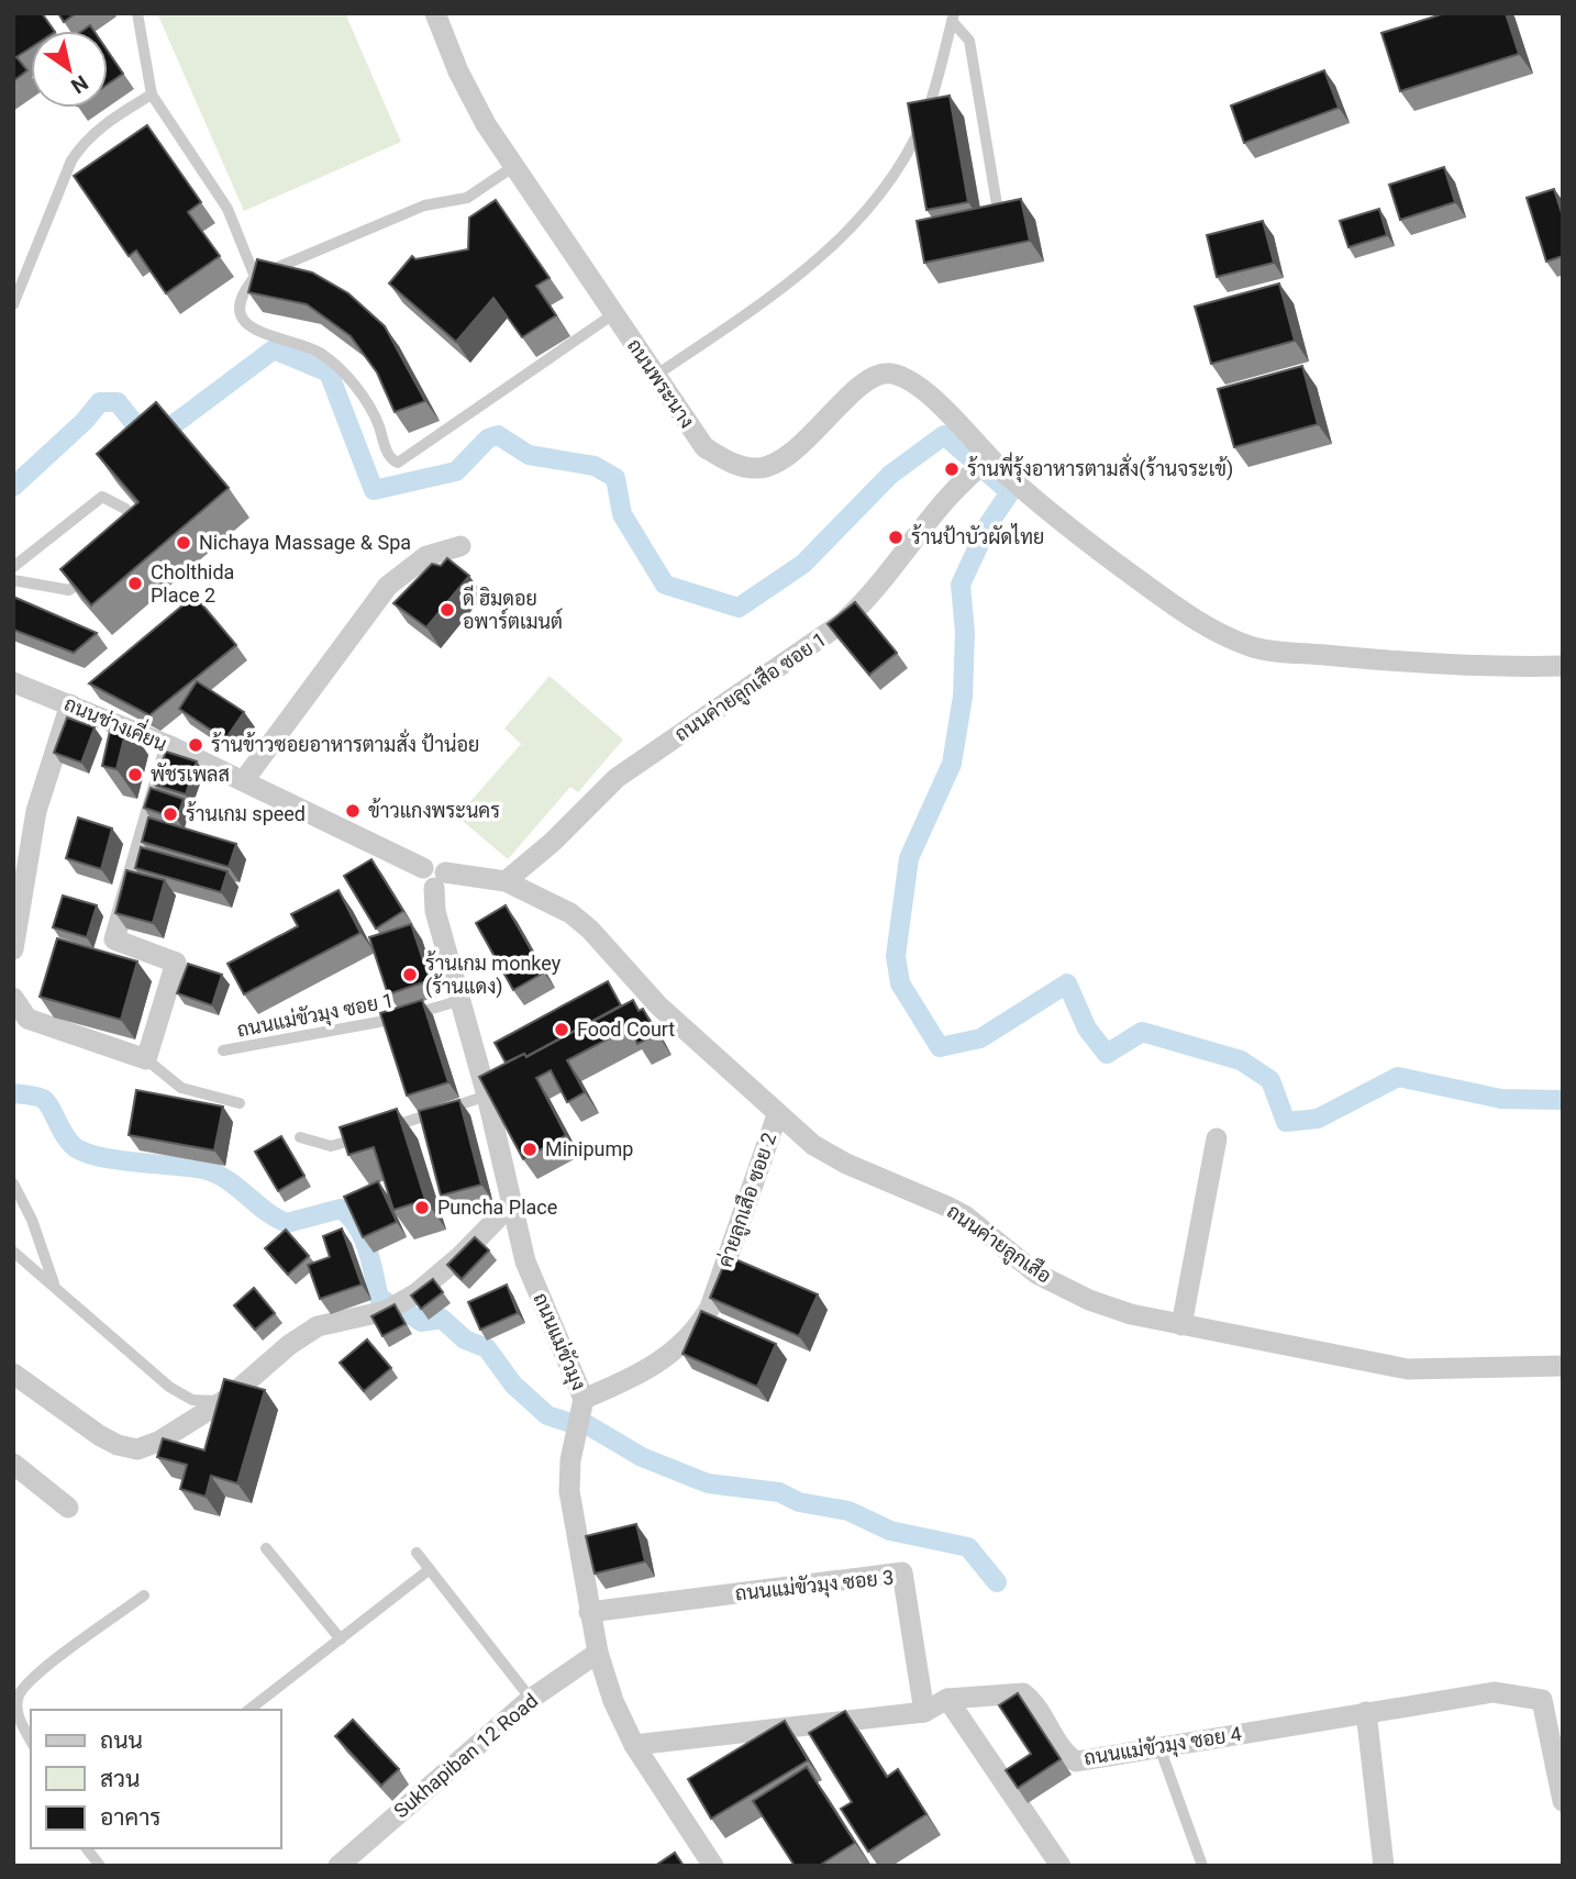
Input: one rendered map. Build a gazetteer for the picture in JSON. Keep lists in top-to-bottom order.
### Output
{
  "streets": {
    "street": [
      "ถนนพระนาง",
      "ถนนค่ายลูกเสือ ซอย 1",
      "ถนนช่างเคี่ยน",
      "ค่ายลูกเสือ ซอย 2",
      "ถนนค่ายลูกเสือ",
      "ถนนแม่ขัวมุง",
      "ถนนแม่ขัวมุง ซอย 3",
      "ถนนแม่ขัวมุง ซอย 4",
      "Sukhapiban 12 Road"
    ],
    "lane": ["ถนนแม่ขัวมุง ซอย 1"]
  },
  "crossings": [
    ["ถนนพระนาง", "ถนนค่ายลูกเสือ ซอย 1"],
    ["ถนนค่ายลูกเสือ ซอย 1", "ถนนค่ายลูกเสือ"],
    ["ถนนช่างเคี่ยน", "ถนนค่ายลูกเสือ"],
    ["ถนนช่างเคี่ยน", "ถนนแม่ขัวมุง"],
    ["ถนนแม่ขัวมุง ซอย 1", "ถนนแม่ขัวมุง"],
    ["ค่ายลูกเสือ ซอย 2", "ถนนค่ายลูกเสือ"],
    ["ค่ายลูกเสือ ซอย 2", "ถนนแม่ขัวมุง"],
    ["ถนนค่ายลูกเสือ", "ถนนแม่ขัวมุง"],
    ["ถนนแม่ขัวมุง", "ถนนแม่ขัวมุง ซอย 3"],
    ["ถนนแม่ขัวมุง", "ถนนแม่ขัวมุง ซอย 4"],
    ["ถนนแม่ขัวมุง", "Sukhapiban 12 Road"],
    ["ถนนแม่ขัวมุง ซอย 3", "ถนนแม่ขัวมุง ซอย 4"]
  ],
  "places": [
    "ร้านพี่รุ้งอาหารตามสั่ง(ร้านจระเข้)",
    "ร้านป้าบัวผัดไทย",
    "Nichaya Massage & Spa",
    "Cholthida Place 2",
    "ดี ฮิมดอย อพาร์ตเมนต์",
    "ร้านข้าวซอยอาหารตามสั่ง ป้าน่อย",
    "พัชรเพลส",
    "ข้าวแกงพระนคร",
    "ร้านเกม speed",
    "ร้านเกม monkey (ร้านแดง)",
    "Food Court",
    "Minipump",
    "Puncha Place"
  ],
  "legend": ["ถนน", "สวน", "อาคาร"],
  "north": "bottom right"
}
